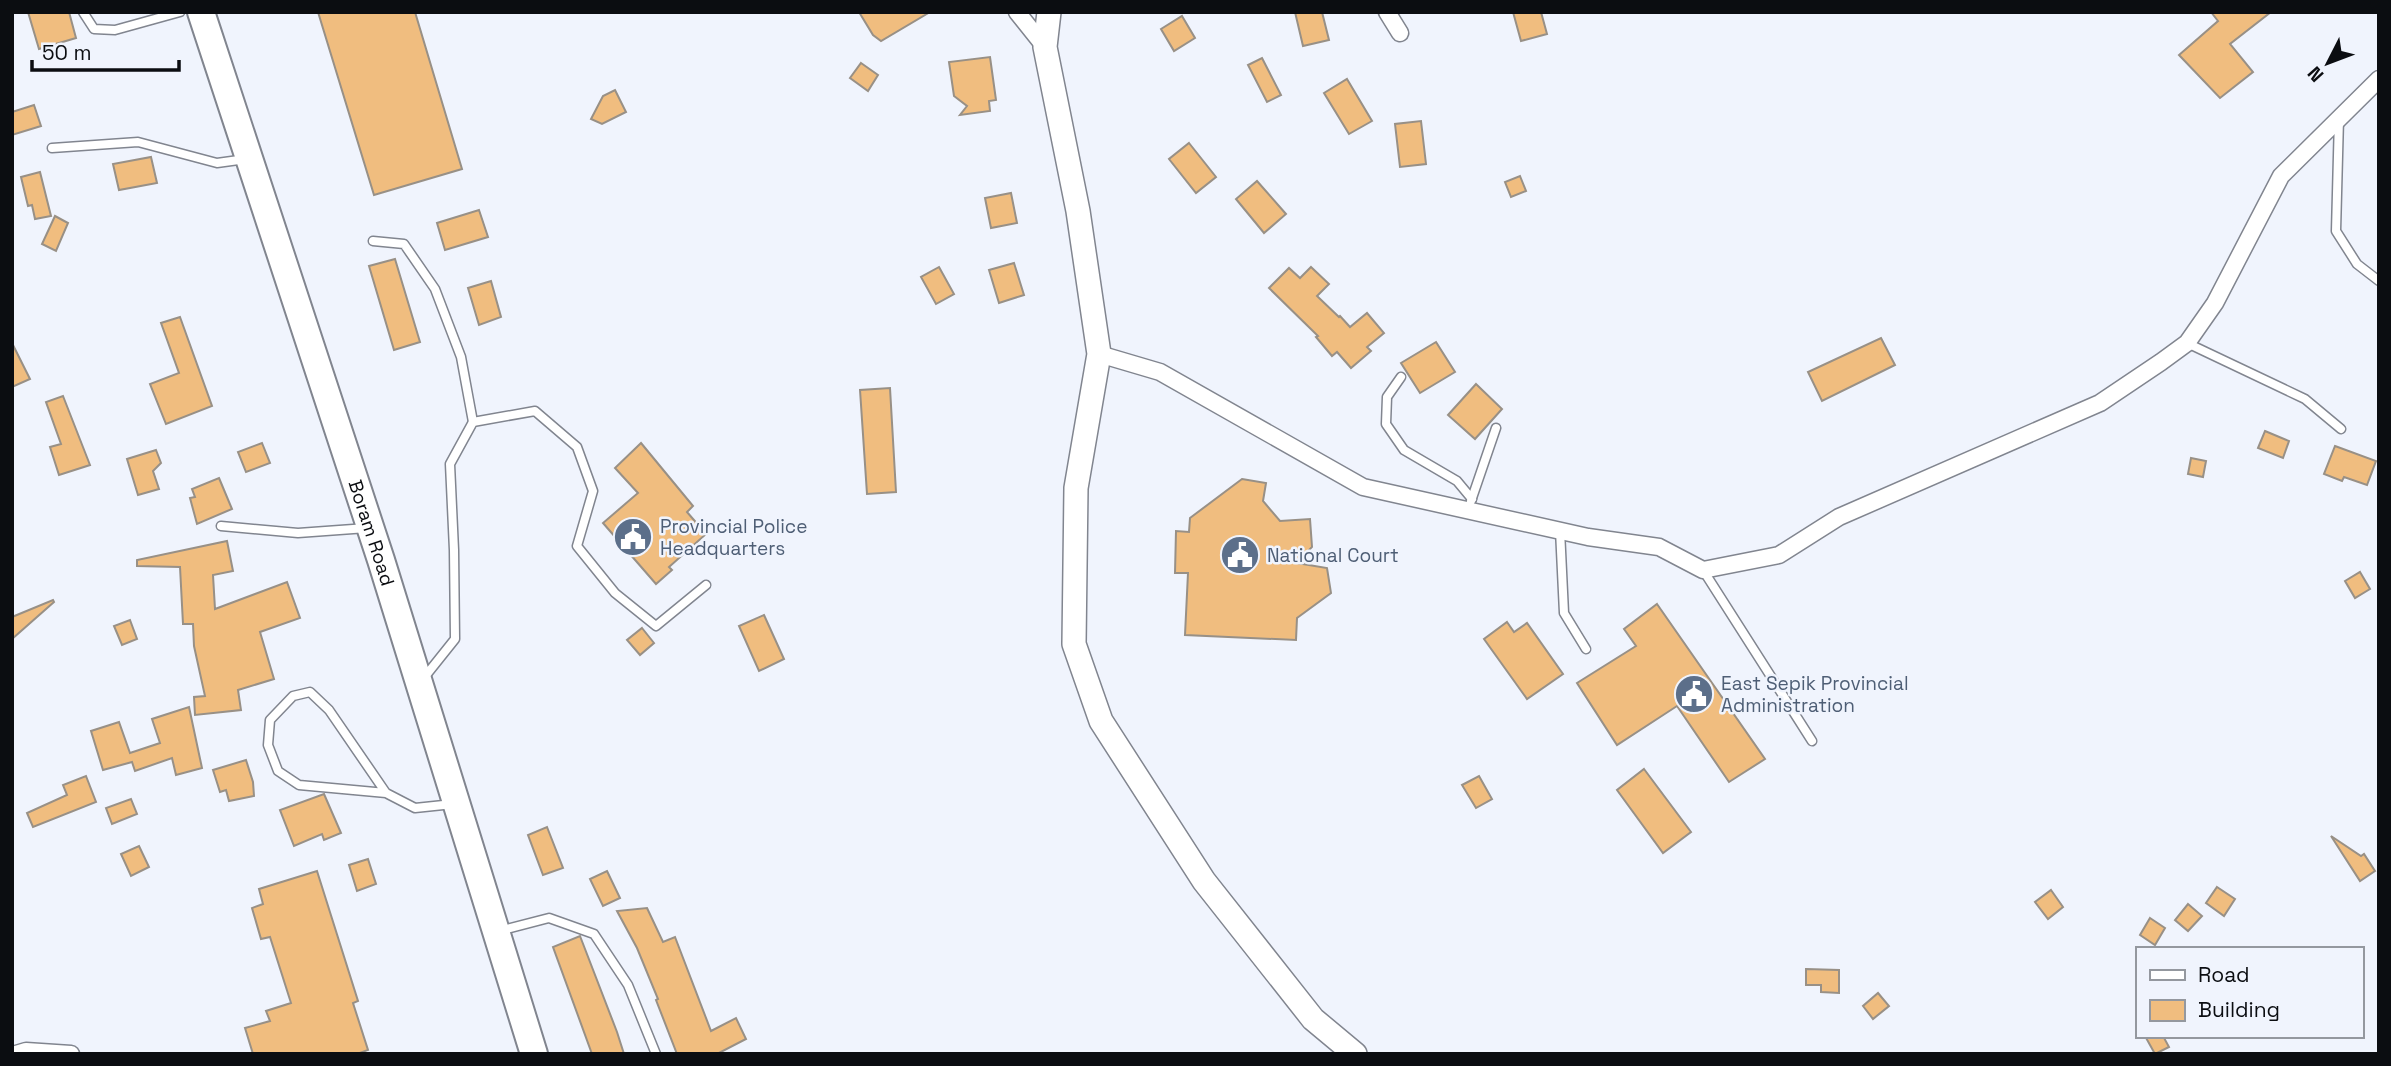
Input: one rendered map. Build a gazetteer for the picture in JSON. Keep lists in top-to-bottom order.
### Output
{
  "streets": {
    "main road": ["Boram Road"]
  },
  "places": {
    "public building": ["Provincial Police Headquarters", "National Court", "East Sepik Provincial Administration"]
  },
  "legend": ["Road", "Building"],
  "scale_bar": "50 m",
  "north": "bottom left"
}
